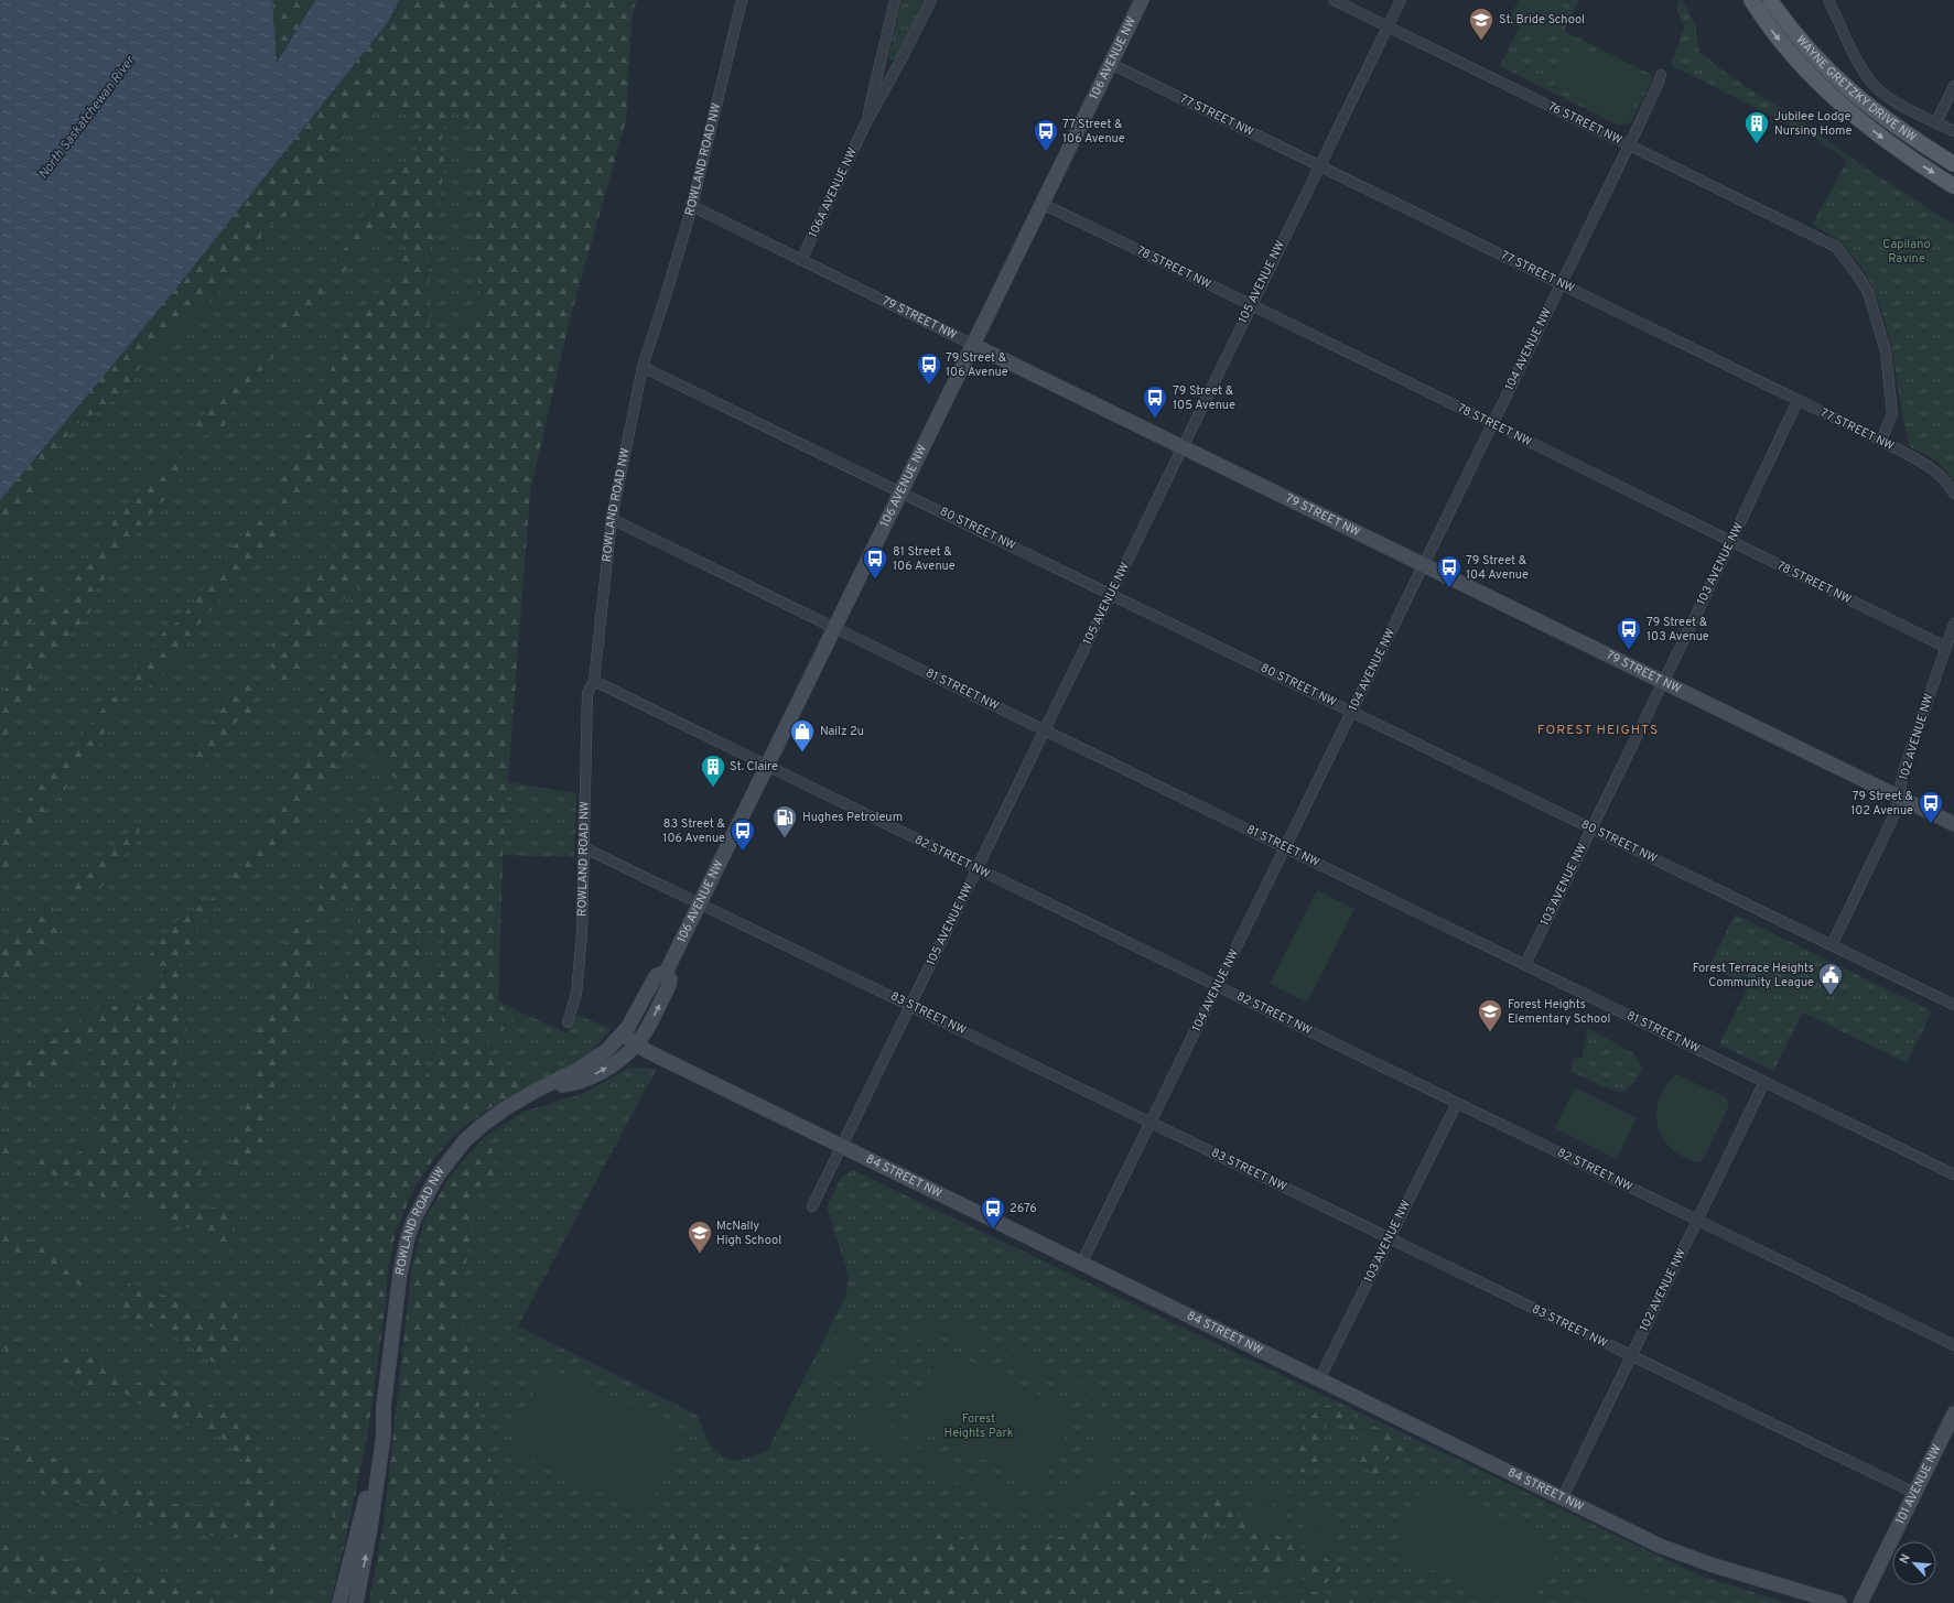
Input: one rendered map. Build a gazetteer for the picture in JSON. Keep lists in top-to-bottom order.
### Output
{
  "streets": {
    "main road": [
      "106 AVENUE NW",
      "WAYNE GRETZKY DRIVE NW",
      "ROWLAND ROAD NW",
      "79 STREET NW",
      "84 STREET NW",
      "101 AVENUE NW"
    ],
    "street": [
      "77 STREET NW",
      "76 STREET NW",
      "106A AVENUE NW",
      "78 STREET NW",
      "105 AVENUE NW",
      "104 AVENUE NW",
      "80 STREET NW",
      "103 AVENUE NW",
      "81 STREET NW",
      "102 AVENUE NW",
      "82 STREET NW",
      "83 STREET NW"
    ]
  },
  "crossings": [
    ["106 AVENUE NW", "77 STREET NW"],
    ["106 AVENUE NW", "ROWLAND ROAD NW"],
    ["106 AVENUE NW", "78 STREET NW"],
    ["106 AVENUE NW", "79 STREET NW"],
    ["106 AVENUE NW", "80 STREET NW"],
    ["106 AVENUE NW", "81 STREET NW"],
    ["106 AVENUE NW", "82 STREET NW"],
    ["106 AVENUE NW", "83 STREET NW"],
    ["106 AVENUE NW", "84 STREET NW"],
    ["77 STREET NW", "76 STREET NW"],
    ["77 STREET NW", "105 AVENUE NW"],
    ["77 STREET NW", "104 AVENUE NW"],
    ["77 STREET NW", "103 AVENUE NW"],
    ["76 STREET NW", "105 AVENUE NW"],
    ["76 STREET NW", "104 AVENUE NW"],
    ["ROWLAND ROAD NW", "79 STREET NW"],
    ["ROWLAND ROAD NW", "80 STREET NW"],
    ["ROWLAND ROAD NW", "81 STREET NW"],
    ["ROWLAND ROAD NW", "82 STREET NW"],
    ["ROWLAND ROAD NW", "83 STREET NW"],
    ["ROWLAND ROAD NW", "84 STREET NW"],
    ["106A AVENUE NW", "79 STREET NW"],
    ["78 STREET NW", "105 AVENUE NW"],
    ["78 STREET NW", "104 AVENUE NW"],
    ["78 STREET NW", "103 AVENUE NW"],
    ["78 STREET NW", "102 AVENUE NW"],
    ["105 AVENUE NW", "79 STREET NW"],
    ["105 AVENUE NW", "80 STREET NW"],
    ["105 AVENUE NW", "81 STREET NW"],
    ["105 AVENUE NW", "82 STREET NW"],
    ["105 AVENUE NW", "83 STREET NW"],
    ["105 AVENUE NW", "84 STREET NW"],
    ["79 STREET NW", "104 AVENUE NW"],
    ["79 STREET NW", "103 AVENUE NW"],
    ["79 STREET NW", "102 AVENUE NW"],
    ["104 AVENUE NW", "80 STREET NW"],
    ["104 AVENUE NW", "81 STREET NW"],
    ["104 AVENUE NW", "82 STREET NW"],
    ["104 AVENUE NW", "83 STREET NW"],
    ["104 AVENUE NW", "84 STREET NW"],
    ["80 STREET NW", "103 AVENUE NW"],
    ["80 STREET NW", "102 AVENUE NW"],
    ["103 AVENUE NW", "81 STREET NW"],
    ["103 AVENUE NW", "82 STREET NW"],
    ["103 AVENUE NW", "83 STREET NW"],
    ["103 AVENUE NW", "84 STREET NW"],
    ["81 STREET NW", "102 AVENUE NW"],
    ["102 AVENUE NW", "82 STREET NW"],
    ["102 AVENUE NW", "83 STREET NW"],
    ["102 AVENUE NW", "84 STREET NW"],
    ["83 STREET NW", "101 AVENUE NW"]
  ],
  "districts": ["FOREST HEIGHTS"],
  "water": ["North Saskatchewan River"],
  "parks": ["Capilano Ravine", "Forest Heights Park"],
  "places": {
    "school or university": ["St. Bride School", "Forest Heights Elementary School", "McNally High School"],
    "building": ["Jubilee Lodge Nursing Home", "St. Claire"],
    "bus stop": [
      "77 Street & 106 Avenue",
      "79 Street & 106 Avenue",
      "79 Street & 105 Avenue",
      "81 Street & 106 Avenue",
      "79 Street & 104 Avenue",
      "79 Street & 103 Avenue",
      "79 Street & 102 Avenue",
      "83 Street & 106 Avenue",
      "2676"
    ],
    "shop": ["Nailz 2u"],
    "fuel station": ["Hughes Petroleum"],
    "public building": ["Forest Terrace Heights Community League"]
  },
  "north": "top left"
}
